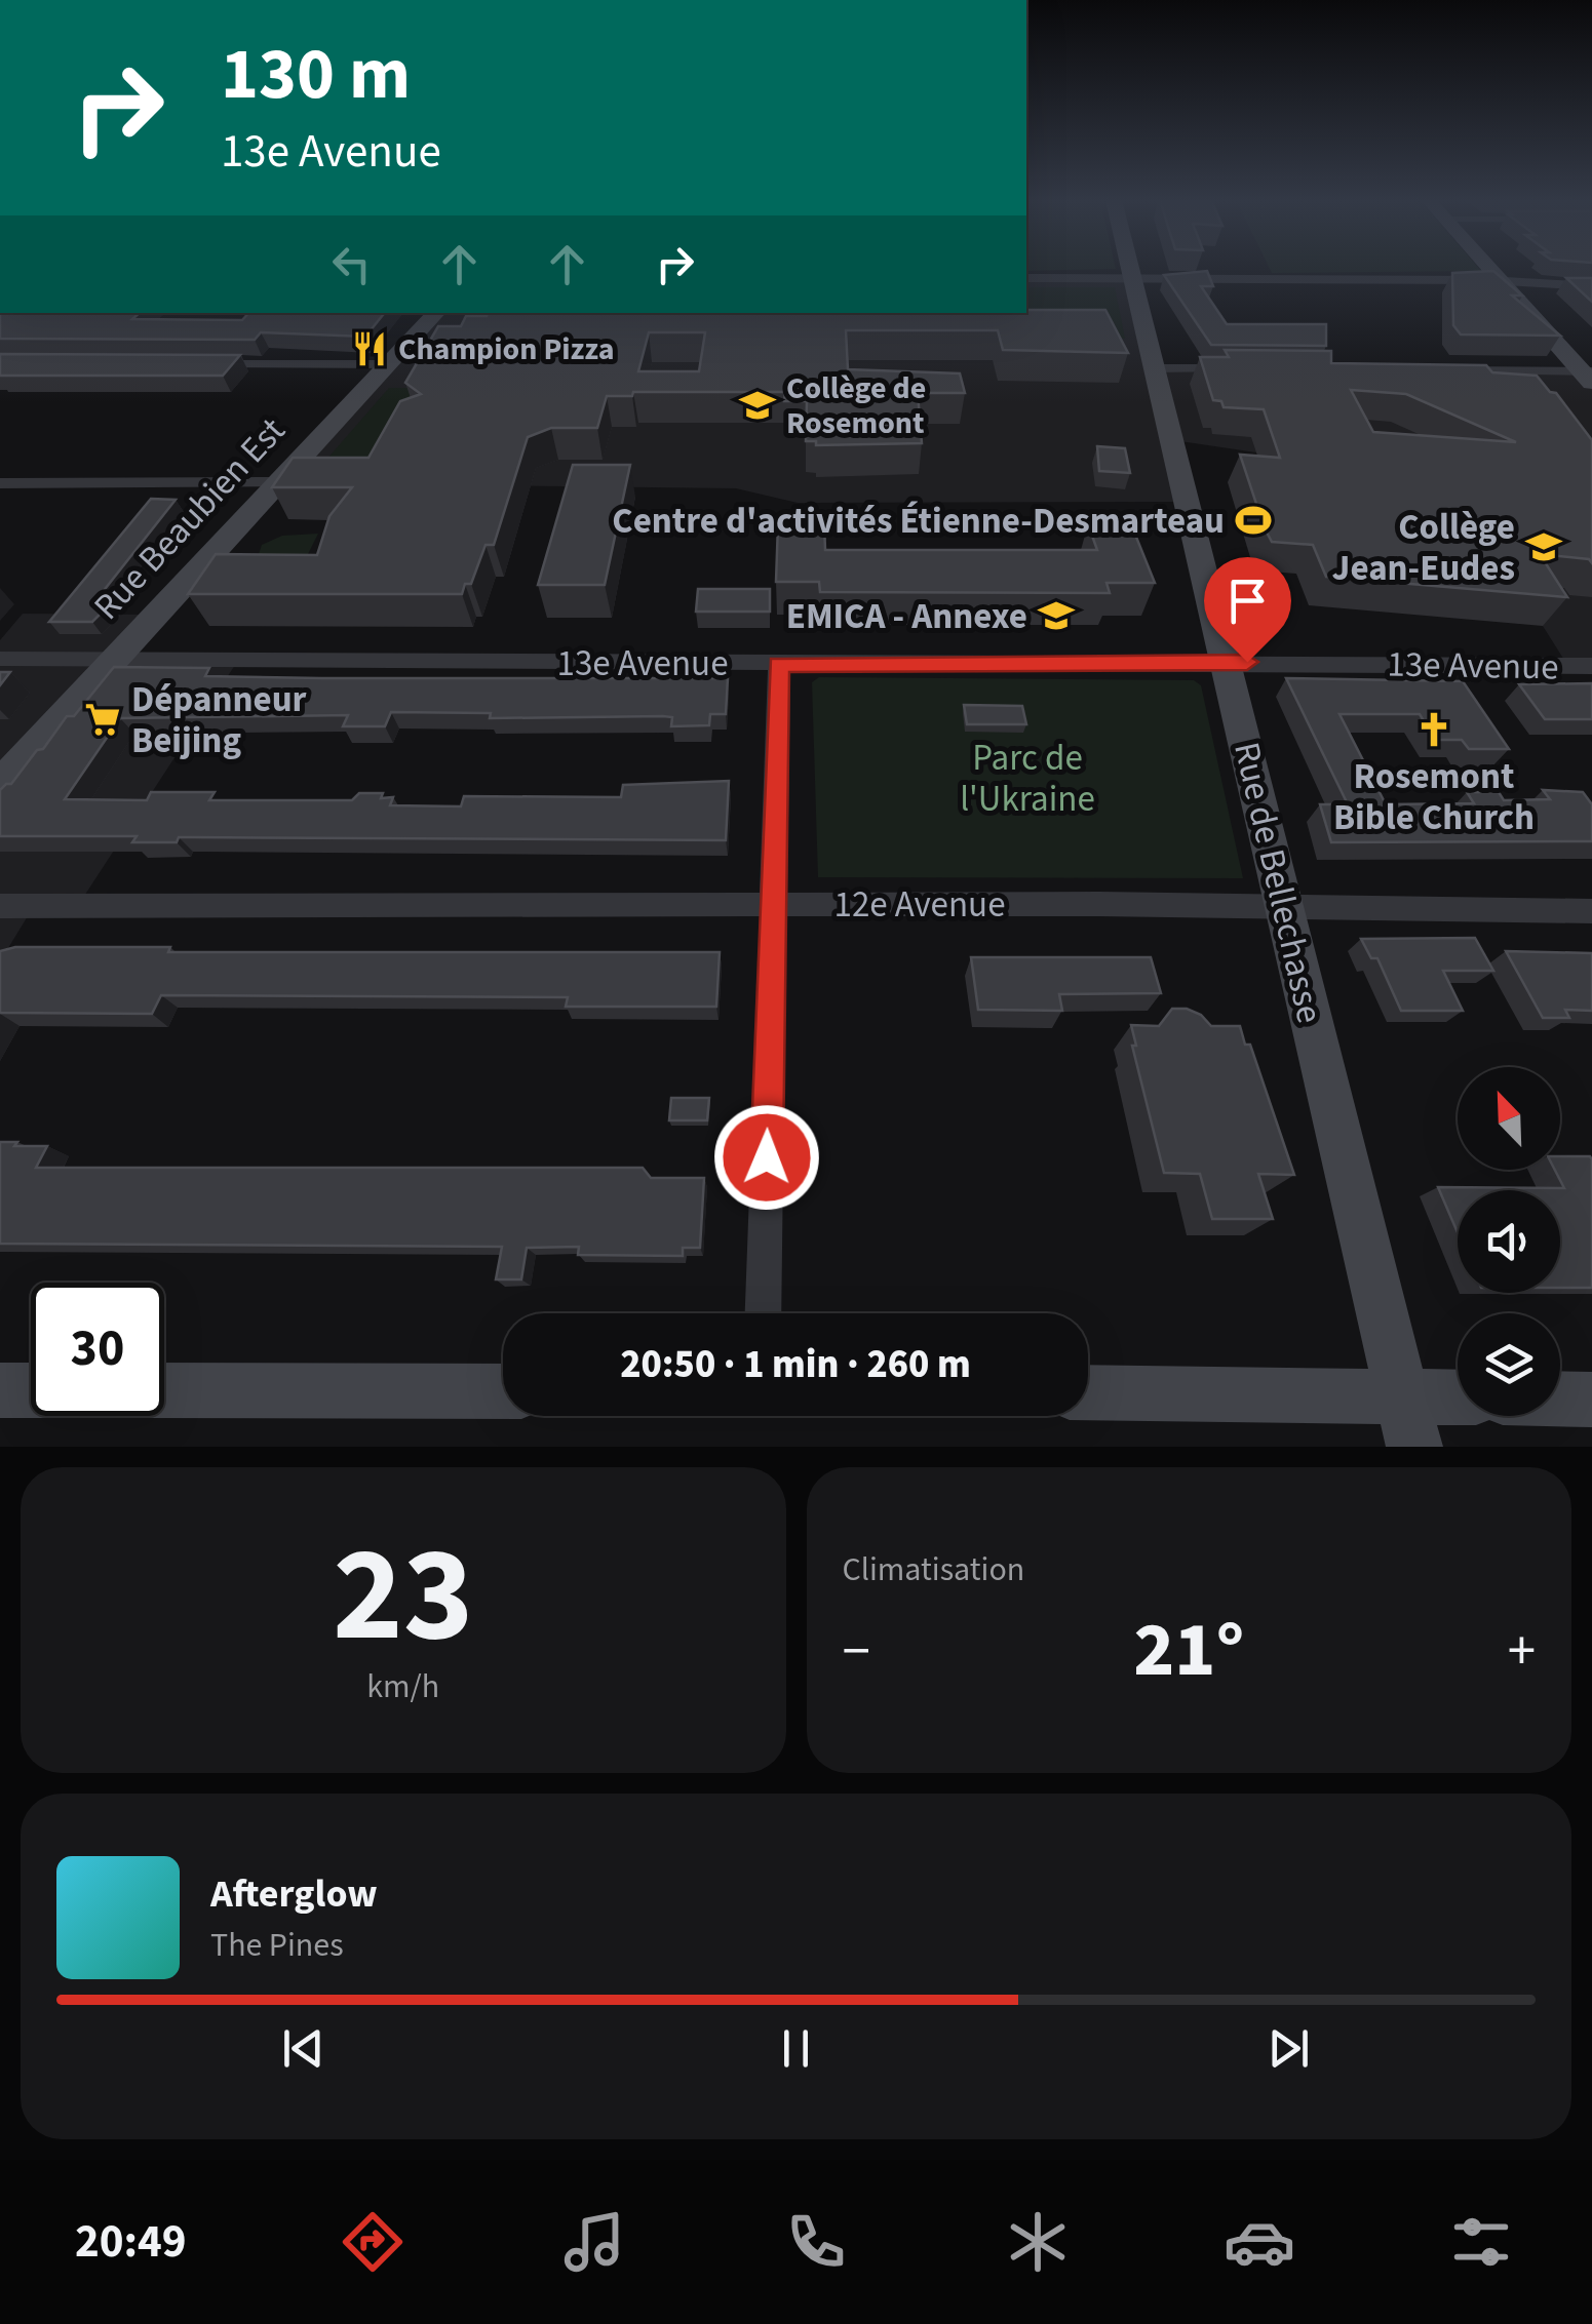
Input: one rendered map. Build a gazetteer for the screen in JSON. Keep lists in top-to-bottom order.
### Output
{
  "streets": {
    "street": [
      "Rue Beaubien Est",
      "13e Avenue",
      "Rue de Bellechasse",
      "12e Avenue"
    ]
  },
  "crossings": [
    ["Rue Beaubien Est", "13e Avenue"],
    ["13e Avenue", "Rue de Bellechasse"],
    ["Rue de Bellechasse", "12e Avenue"]
  ],
  "parks": ["Parc de l'Ukraine"],
  "places": {
    "restaurant": ["Champion Pizza"],
    "school or university": ["Collège de Rosemont", "Collège Jean-Eudes", "EMICA - Annexe"],
    "sports": ["Centre d'activités Étienne-Desmarteau"],
    "supermarket": ["Dépanneur Beijing"],
    "church": ["Rosemont Bible Church"]
  },
  "north": "top left",
  "page": {
    "turn": ["130 m", "13e Avenue"],
    "limit": "30",
    "trip": "20:50 · 1 min · 260 m",
    "tile": [
      ["23", "km/h"],
      "Climatisation"
    ],
    "heat": ["−", "21°", "+"],
    "song": ["Afterglow", "The Pines"],
    "tabs": "20:49"
  }
}
